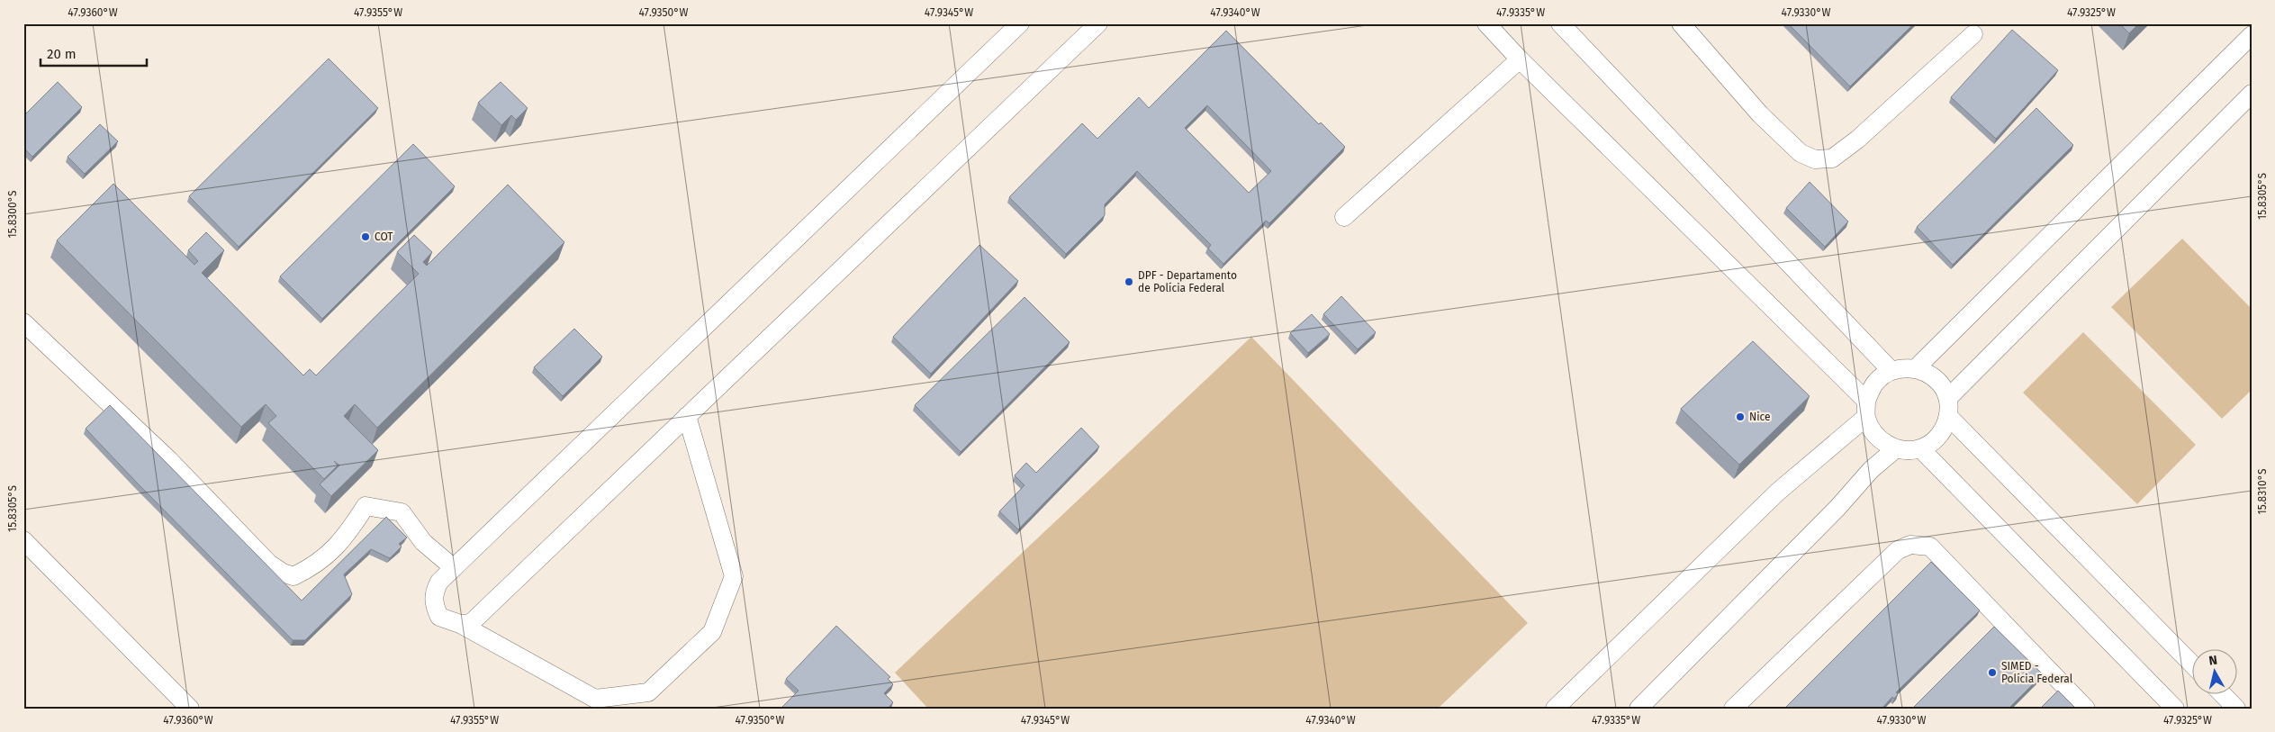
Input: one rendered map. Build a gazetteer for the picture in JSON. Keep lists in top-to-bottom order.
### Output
{
  "places": [
    "COT",
    "DPF - Departamento de Polícia Federal",
    "Nice",
    "SIMED - Polícia Federal"
  ],
  "scale_bar": "20 m",
  "north": "top",
  "coordinates": [
    "47.9360°W",
    "47.9355°W",
    "47.9350°W",
    "47.9345°W",
    "47.9340°W",
    "47.9335°W",
    "47.9330°W",
    "47.9325°W",
    "15.8305°S",
    "15.8300°S",
    "15.8310°S"
  ]
}
